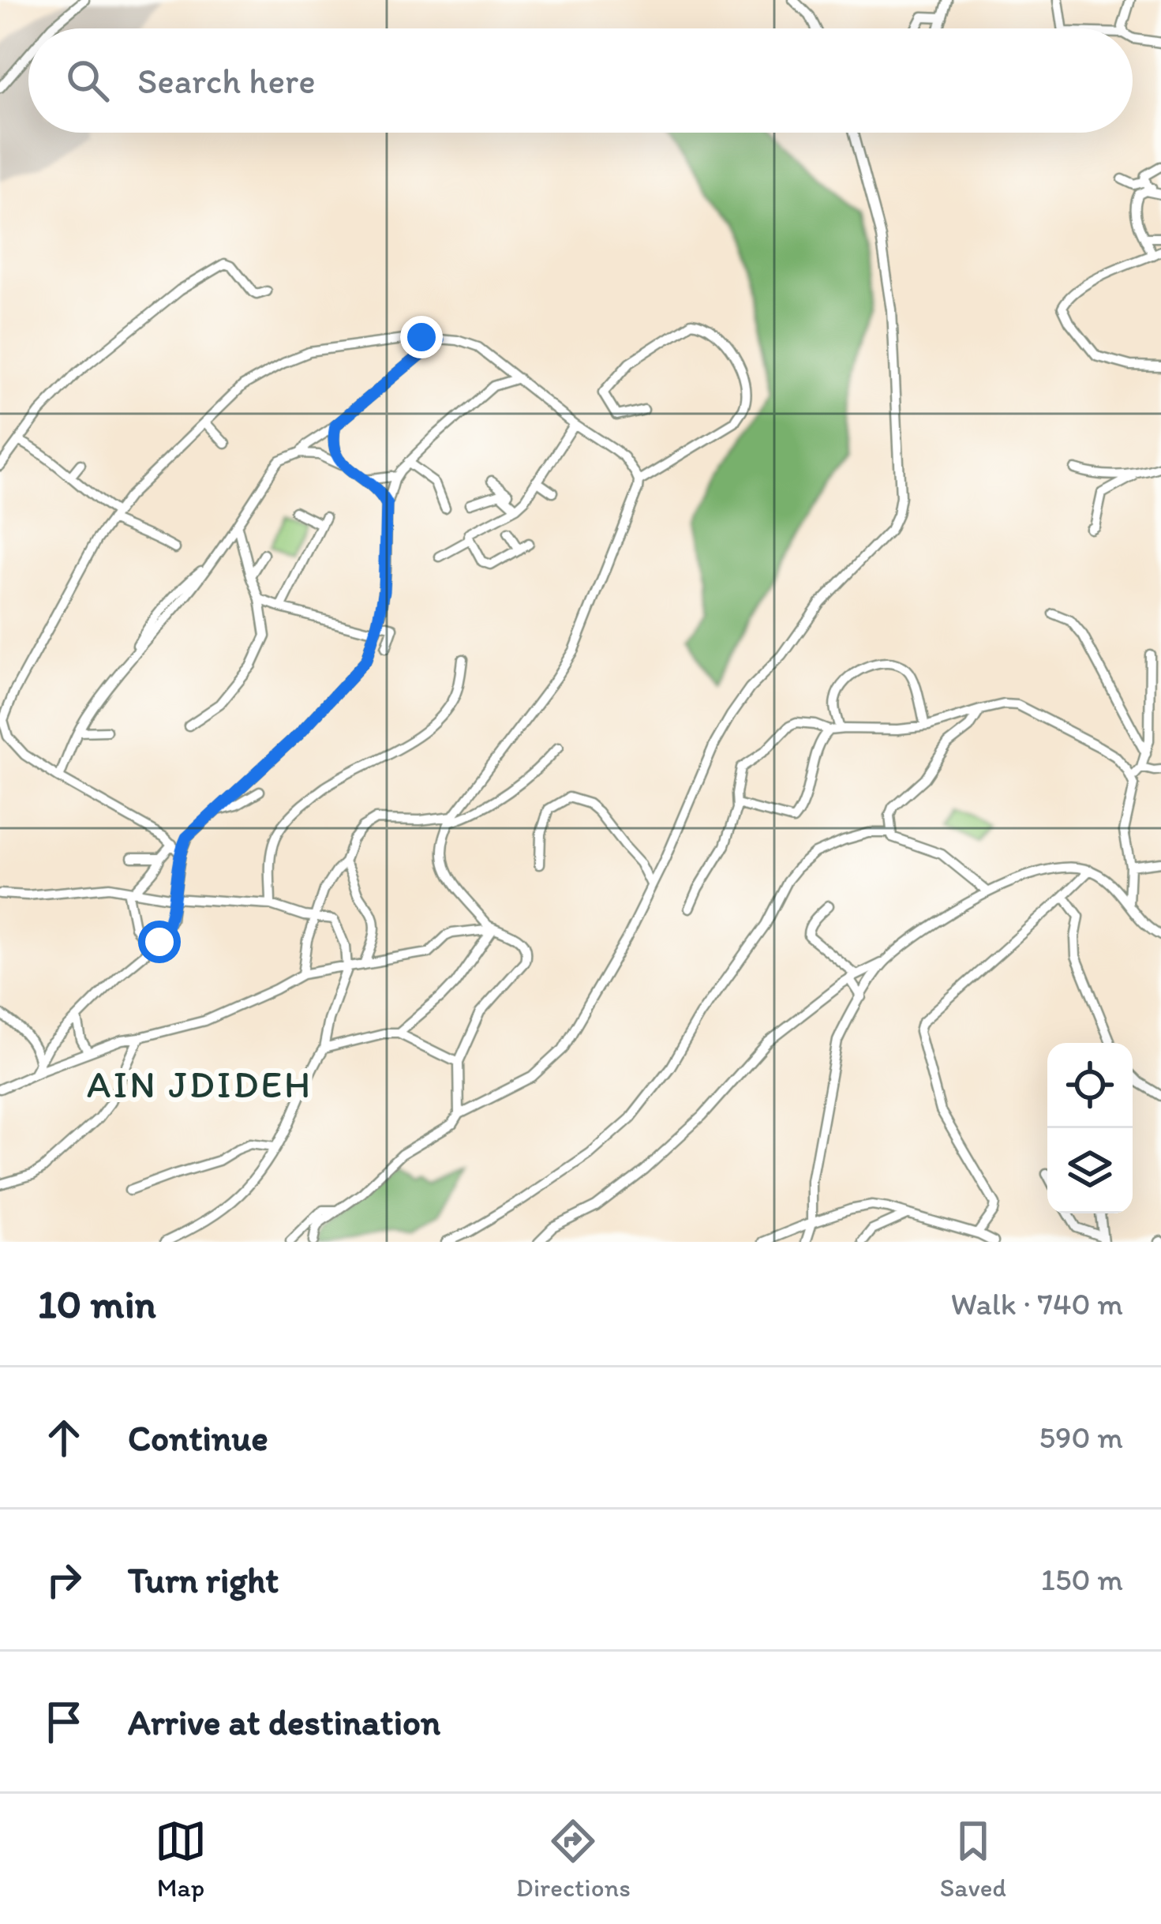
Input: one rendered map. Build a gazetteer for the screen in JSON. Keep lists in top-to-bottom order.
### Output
{
  "districts": ["AIN JDIDEH"],
  "page": {
    "search": "Search here",
    "heading": ["10 min", "Walk · 740 m"],
    "list": [
      ["Continue", "590 m"],
      ["Turn right", "150 m"],
      "Arrive at destination"
    ],
    "nav": ["Map", "Directions", "Saved"]
  }
}
